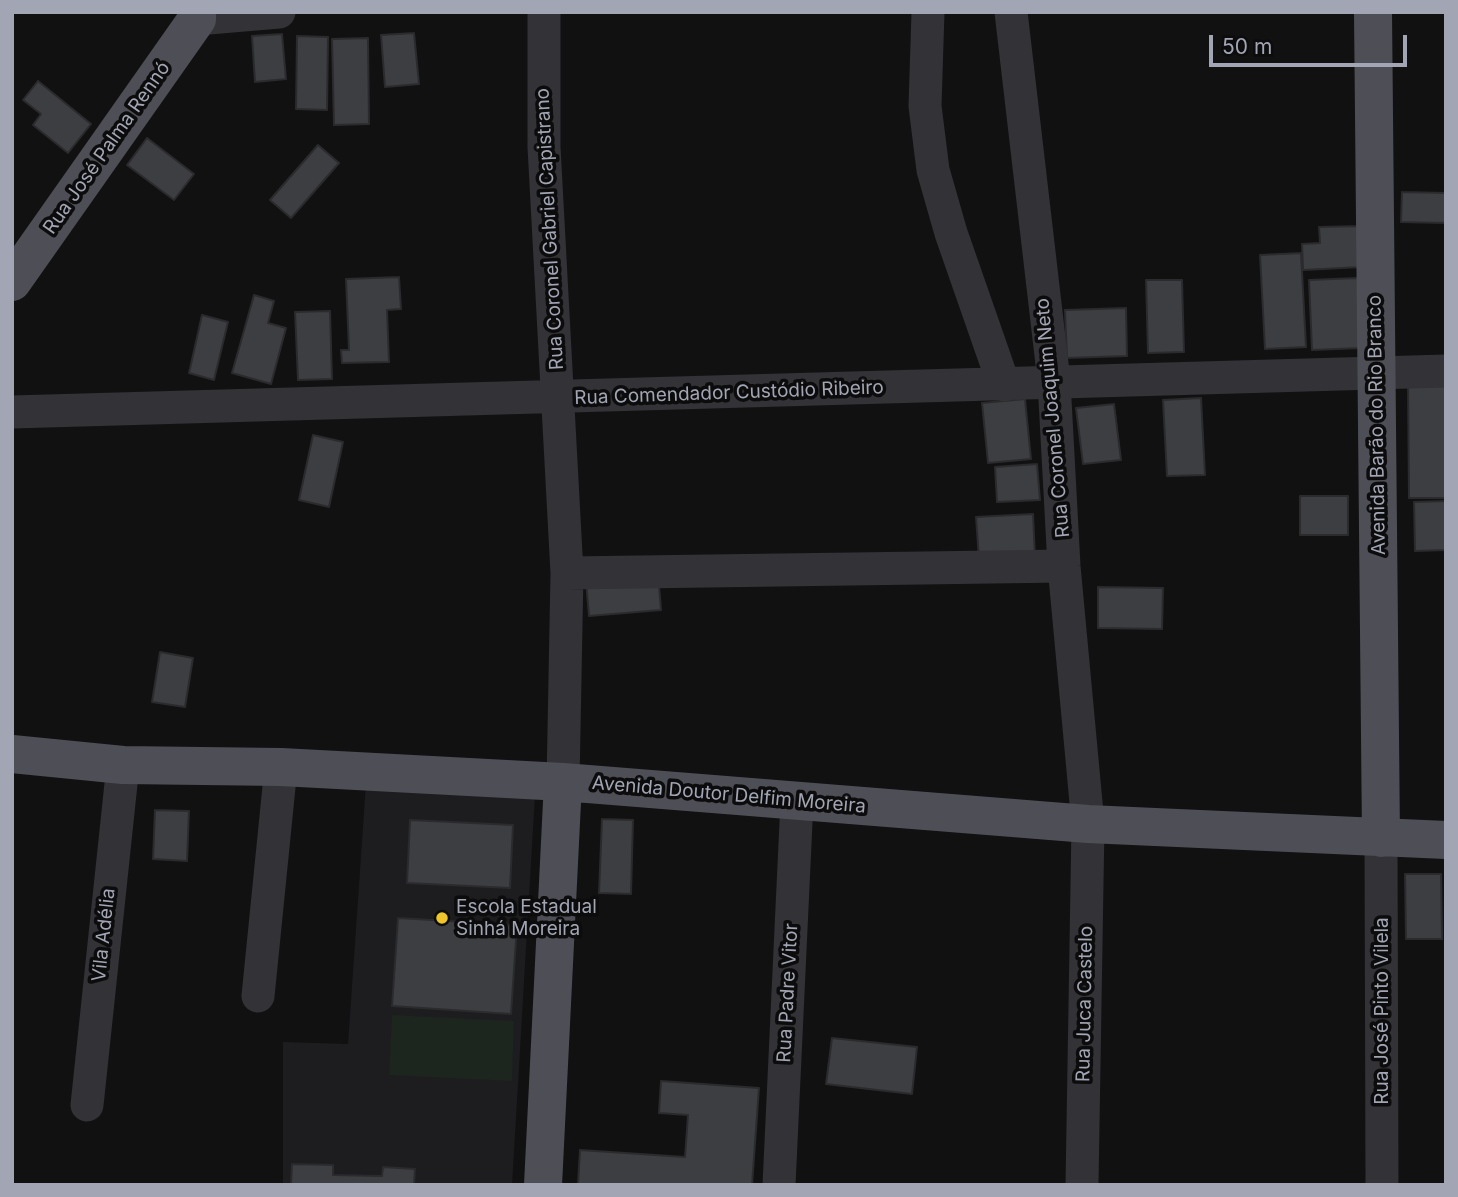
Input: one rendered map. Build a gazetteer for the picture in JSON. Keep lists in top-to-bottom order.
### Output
{
  "streets": {
    "main road": ["Rua José Palma Rennó", "Avenida Barão do Rio Branco", "Avenida Doutor Delfim Moreira"],
    "street": [
      "Rua Coronel Gabriel Capistrano",
      "Rua Comendador Custódio Ribeiro",
      "Rua Coronel Joaquim Neto",
      "Vila Adélia",
      "Rua Padre Vitor",
      "Rua Juca Castelo",
      "Rua José Pinto Vilela"
    ]
  },
  "crossings": [
    ["Rua Coronel Gabriel Capistrano", "Rua Comendador Custódio Ribeiro"],
    ["Rua Coronel Gabriel Capistrano", "Avenida Doutor Delfim Moreira"],
    ["Rua Comendador Custódio Ribeiro", "Rua Coronel Joaquim Neto"],
    ["Rua Comendador Custódio Ribeiro", "Avenida Barão do Rio Branco"],
    ["Rua Coronel Joaquim Neto", "Avenida Doutor Delfim Moreira"],
    ["Rua Coronel Joaquim Neto", "Rua Juca Castelo"],
    ["Avenida Barão do Rio Branco", "Avenida Doutor Delfim Moreira"],
    ["Avenida Barão do Rio Branco", "Rua José Pinto Vilela"],
    ["Avenida Doutor Delfim Moreira", "Vila Adélia"],
    ["Avenida Doutor Delfim Moreira", "Rua Padre Vitor"],
    ["Avenida Doutor Delfim Moreira", "Rua Juca Castelo"],
    ["Avenida Doutor Delfim Moreira", "Rua José Pinto Vilela"]
  ],
  "places": ["Escola Estadual Sinhá Moreira"],
  "scale_bar": "50 m"
}
